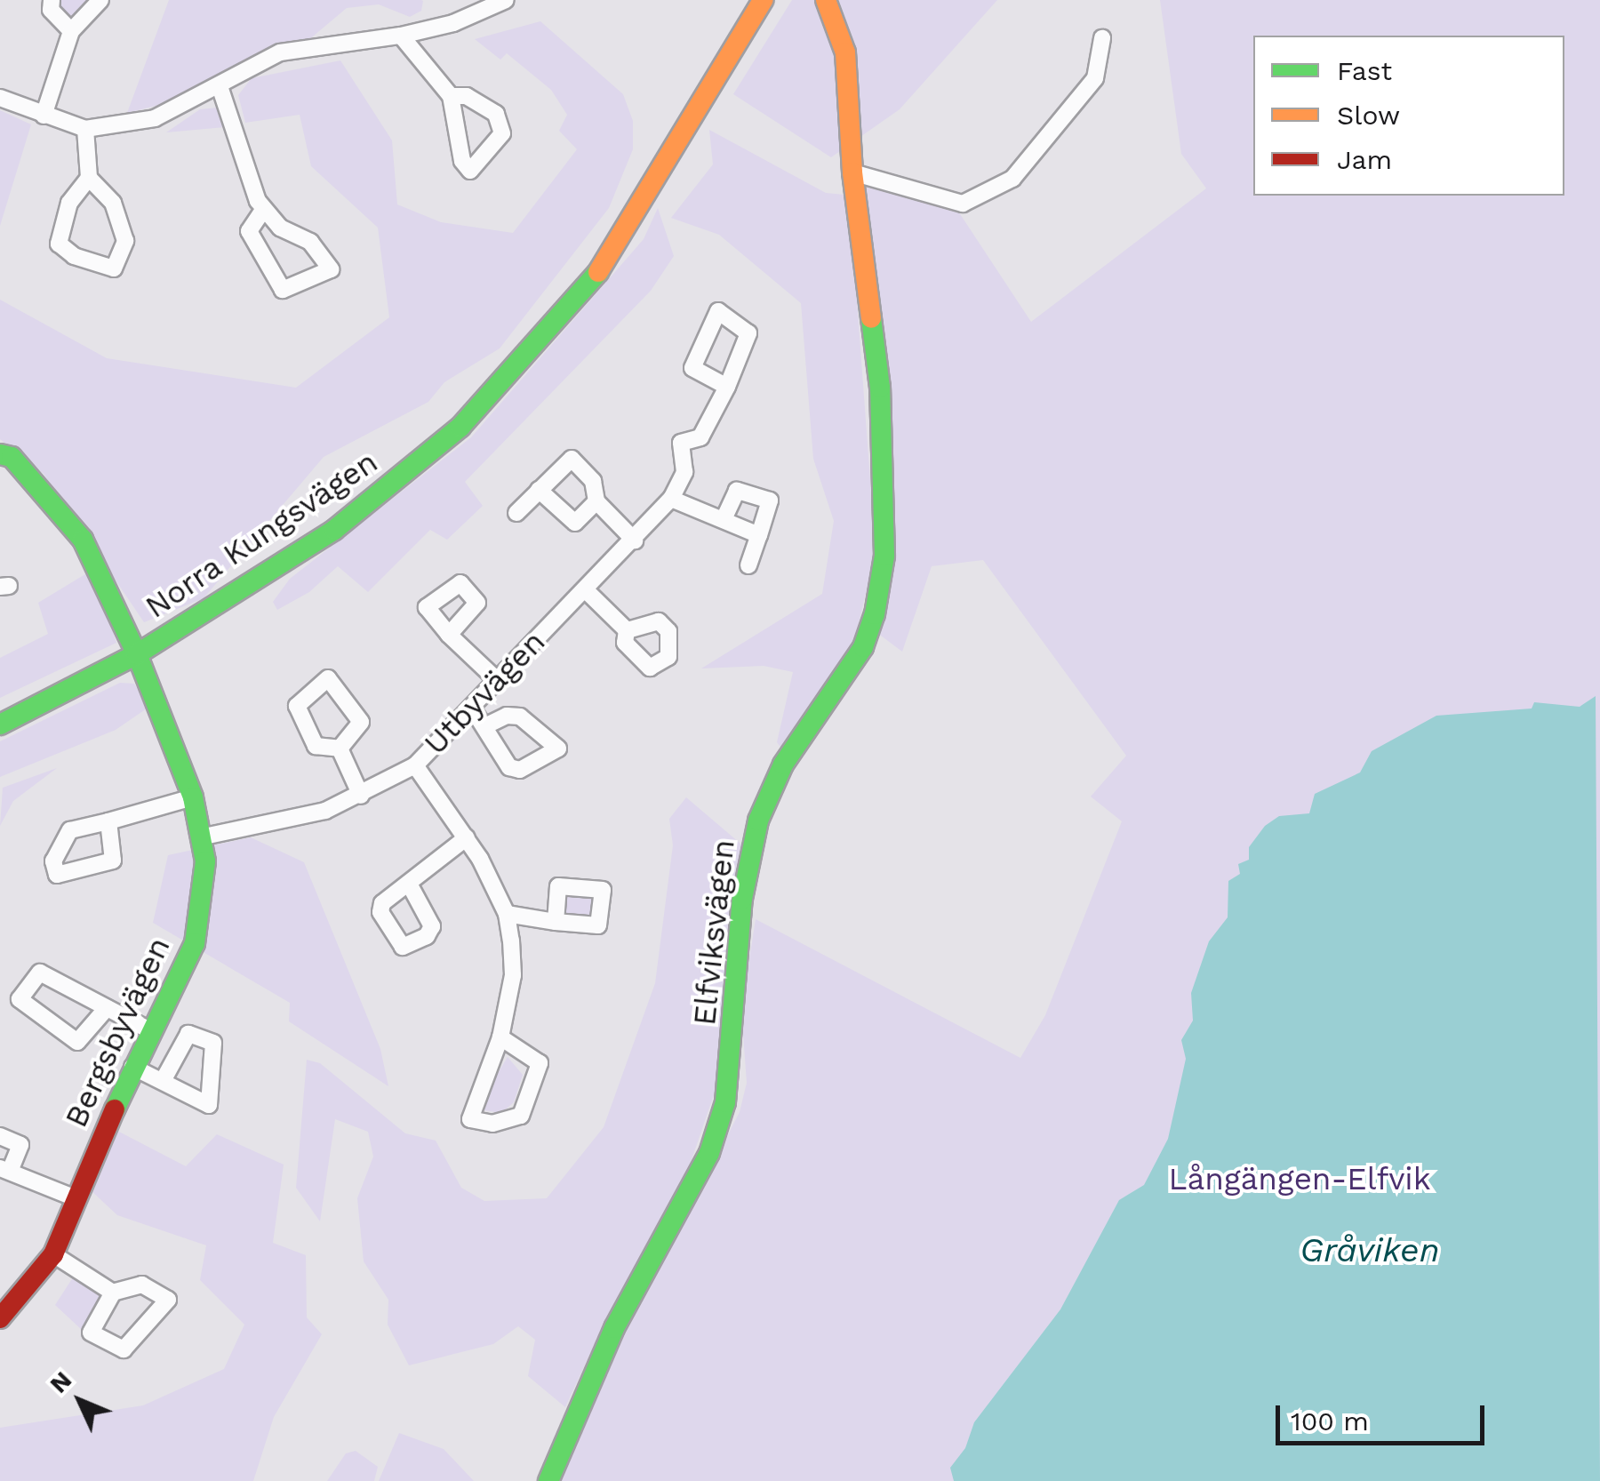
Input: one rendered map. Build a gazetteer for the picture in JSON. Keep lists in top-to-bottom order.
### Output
{
  "streets": {
    "street": [
      "Norra Kungsvägen",
      "Utbyvägen",
      "Elfviksvägen",
      "Bergsbyvägen"
    ]
  },
  "crossings": [
    ["Norra Kungsvägen", "Bergsbyvägen"],
    ["Utbyvägen", "Bergsbyvägen"]
  ],
  "water": ["Gråviken"],
  "parks": ["Långängen-Elfvik"],
  "legend": ["Fast", "Slow", "Jam"],
  "scale_bar": "100 m",
  "north": "top left"
}
